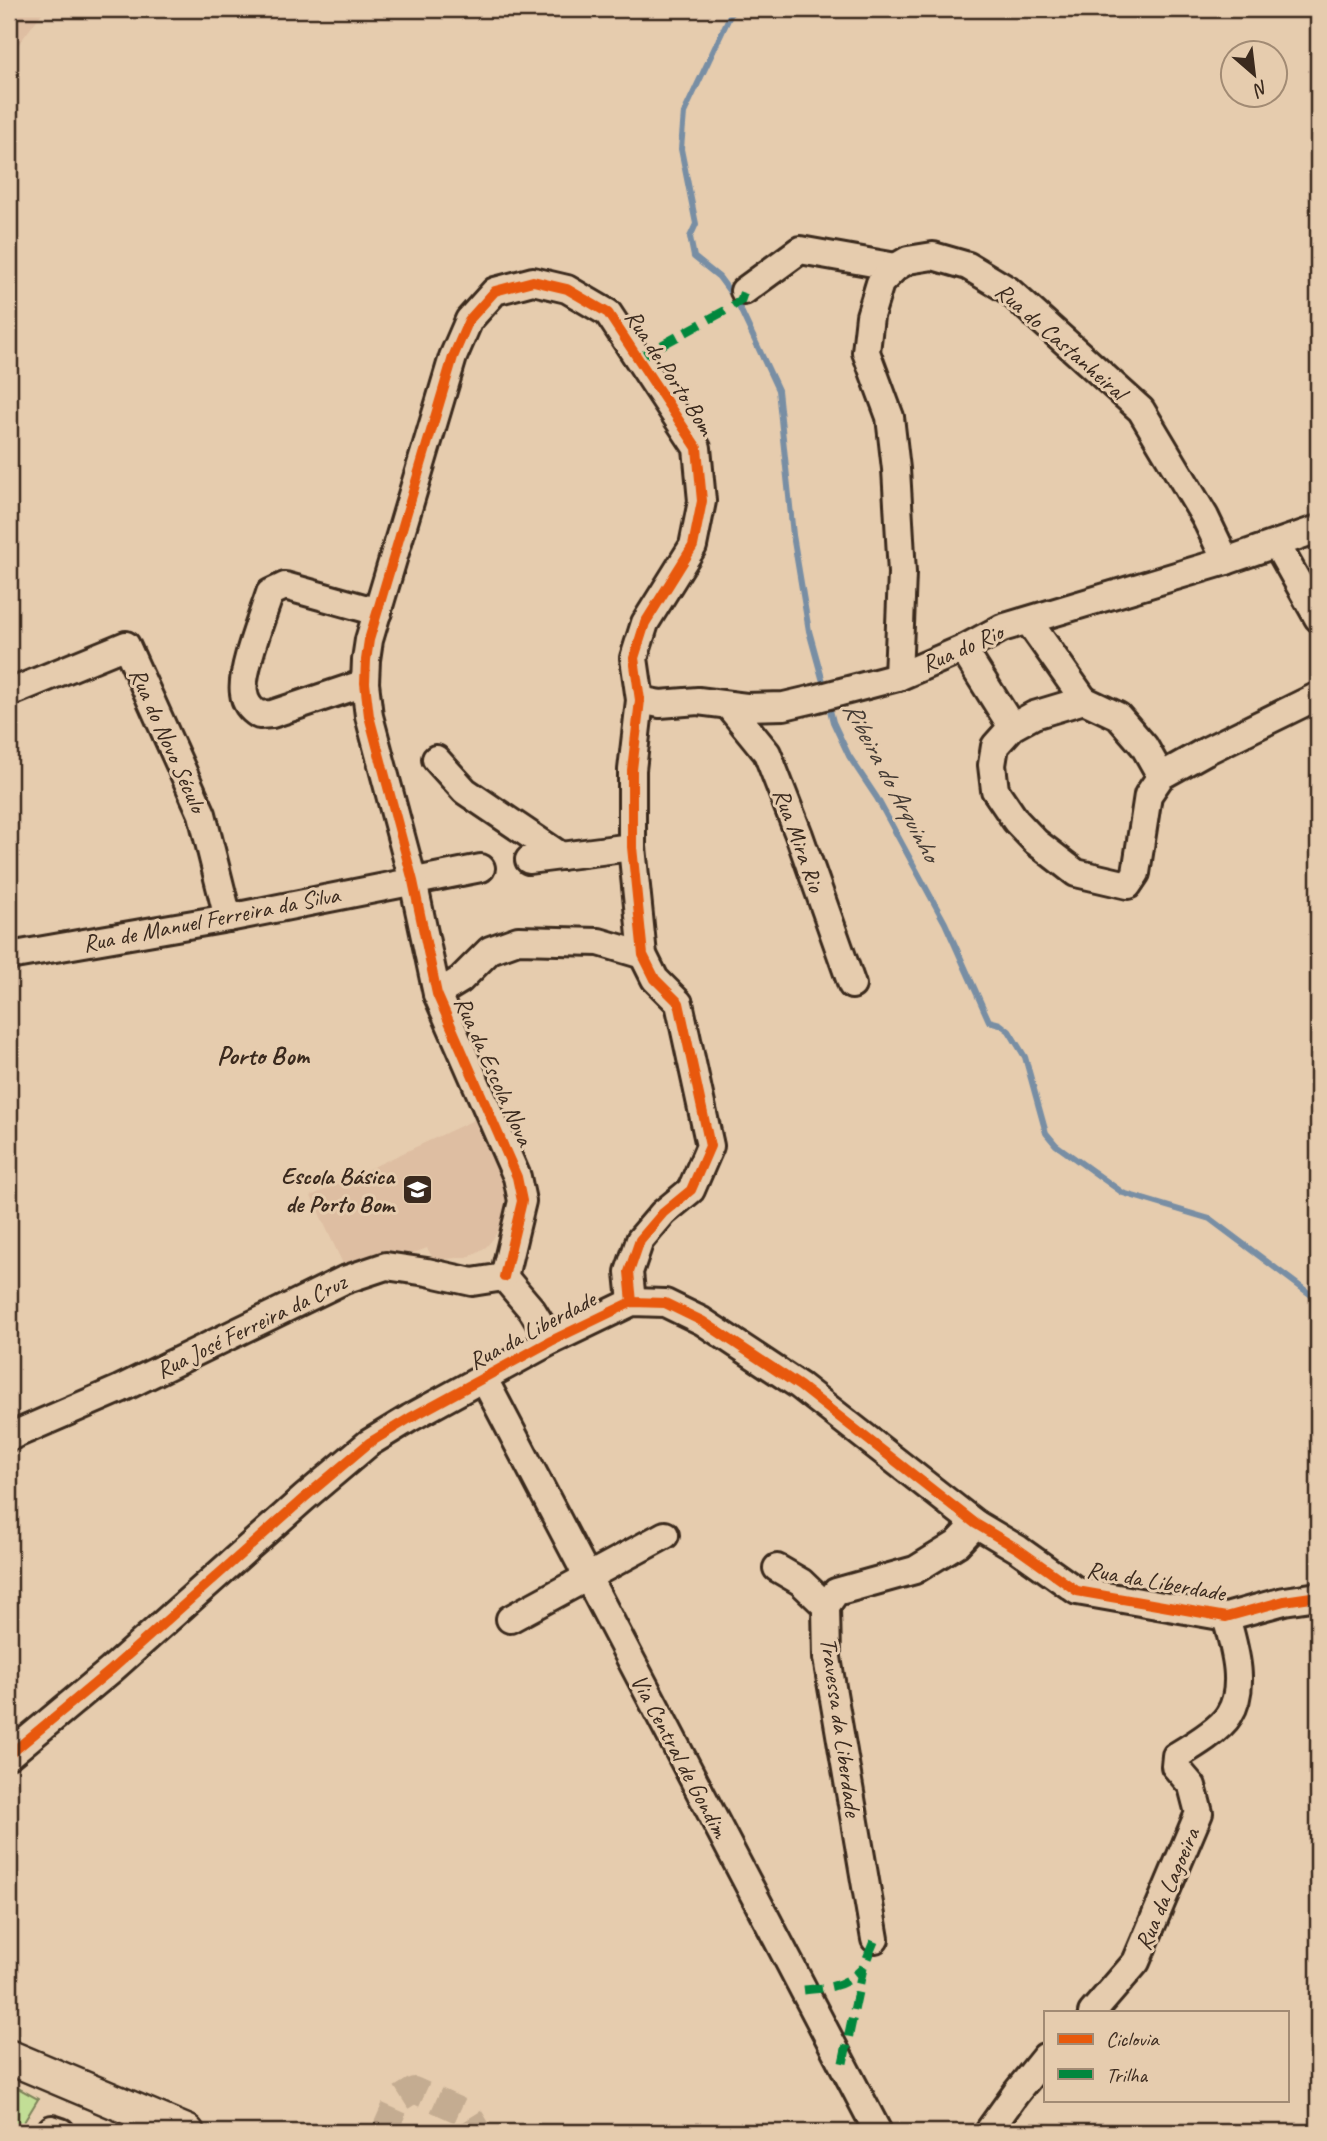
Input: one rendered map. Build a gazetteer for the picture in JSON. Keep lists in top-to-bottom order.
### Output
{
  "streets": {
    "street": [
      "Rua do Castanheiral",
      "Rua de Porto Bom",
      "Rua do Rio",
      "Rua do Novo Século",
      "Rua Mira Rio",
      "Rua de Manuel Ferreira da Silva",
      "Rua da Escola Nova",
      "Rua José Ferreira da Cruz",
      "Rua da Liberdade",
      "Travessa da Liberdade",
      "Via Central de Gondim",
      "Rua da Lagoeira"
    ]
  },
  "crossings": [
    ["Rua do Castanheiral", "Rua do Rio"],
    ["Rua de Porto Bom", "Rua do Rio"],
    ["Rua de Porto Bom", "Rua de Manuel Ferreira da Silva"],
    ["Rua de Porto Bom", "Rua da Escola Nova"],
    ["Rua de Porto Bom", "Rua da Liberdade"],
    ["Rua do Rio", "Rua Mira Rio"],
    ["Rua do Novo Século", "Rua de Manuel Ferreira da Silva"],
    ["Rua de Manuel Ferreira da Silva", "Rua da Escola Nova"],
    ["Rua da Escola Nova", "Rua José Ferreira da Cruz"],
    ["Rua da Liberdade", "Travessa da Liberdade"],
    ["Rua da Liberdade", "Via Central de Gondim"],
    ["Rua da Liberdade", "Rua da Lagoeira"]
  ],
  "districts": ["Porto Bom"],
  "water": ["Ribeira do Arquinho"],
  "places": {
    "school or university": ["Escola Básica de Porto Bom"]
  },
  "legend": ["Ciclovia", "Trilha"],
  "north": "bottom right"
}
